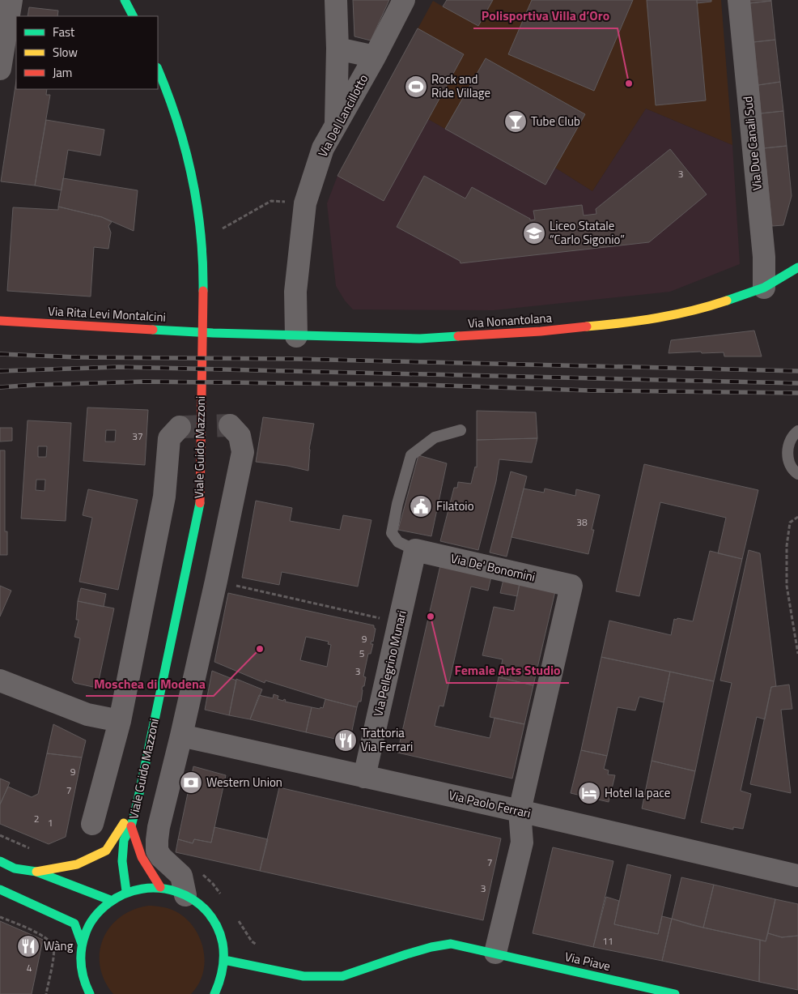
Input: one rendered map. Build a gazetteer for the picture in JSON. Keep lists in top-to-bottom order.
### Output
{
  "streets": {
    "main road": [
      "Via Rita Levi Montalcini",
      "Via Nonantolana",
      "Viale Guido Mazzoni",
      "Via Piave"
    ],
    "street": [
      "Via Del Lancillotto",
      "Via Due Canali Sud",
      "Via De' Bonomini",
      "Via Pellegrino Munari",
      "Via Paolo Ferrari"
    ]
  },
  "crossings": [
    ["Via Del Lancillotto", "Via Nonantolana"],
    ["Via Due Canali Sud", "Via Nonantolana"],
    ["Via Rita Levi Montalcini", "Via Nonantolana"],
    ["Via De' Bonomini", "Via Pellegrino Munari"],
    ["Via De' Bonomini", "Via Paolo Ferrari"],
    ["Via Pellegrino Munari", "Via Paolo Ferrari"]
  ],
  "places": {
    "other": ["Polisportiva Villa d’Oro", "Female Arts Studio", "Moschea di Modena"],
    "sports": ["Rock and Ride Village"],
    "bar": ["Tube Club"],
    "school or university": ["Liceo Statale “Carlo Sigonio”"],
    "public building": ["Filatoio"],
    "restaurant": ["Trattoria Via Ferrari", "Wàng"],
    "bank": ["Western Union"],
    "hotel": ["Hotel la pace"]
  },
  "house_numbers": [
    "3",
    "37",
    "38",
    "9",
    "5",
    "3",
    "9",
    "7",
    "2",
    "1",
    "7",
    "3",
    "11",
    "4"
  ],
  "legend": ["Fast", "Slow", "Jam"]
}
